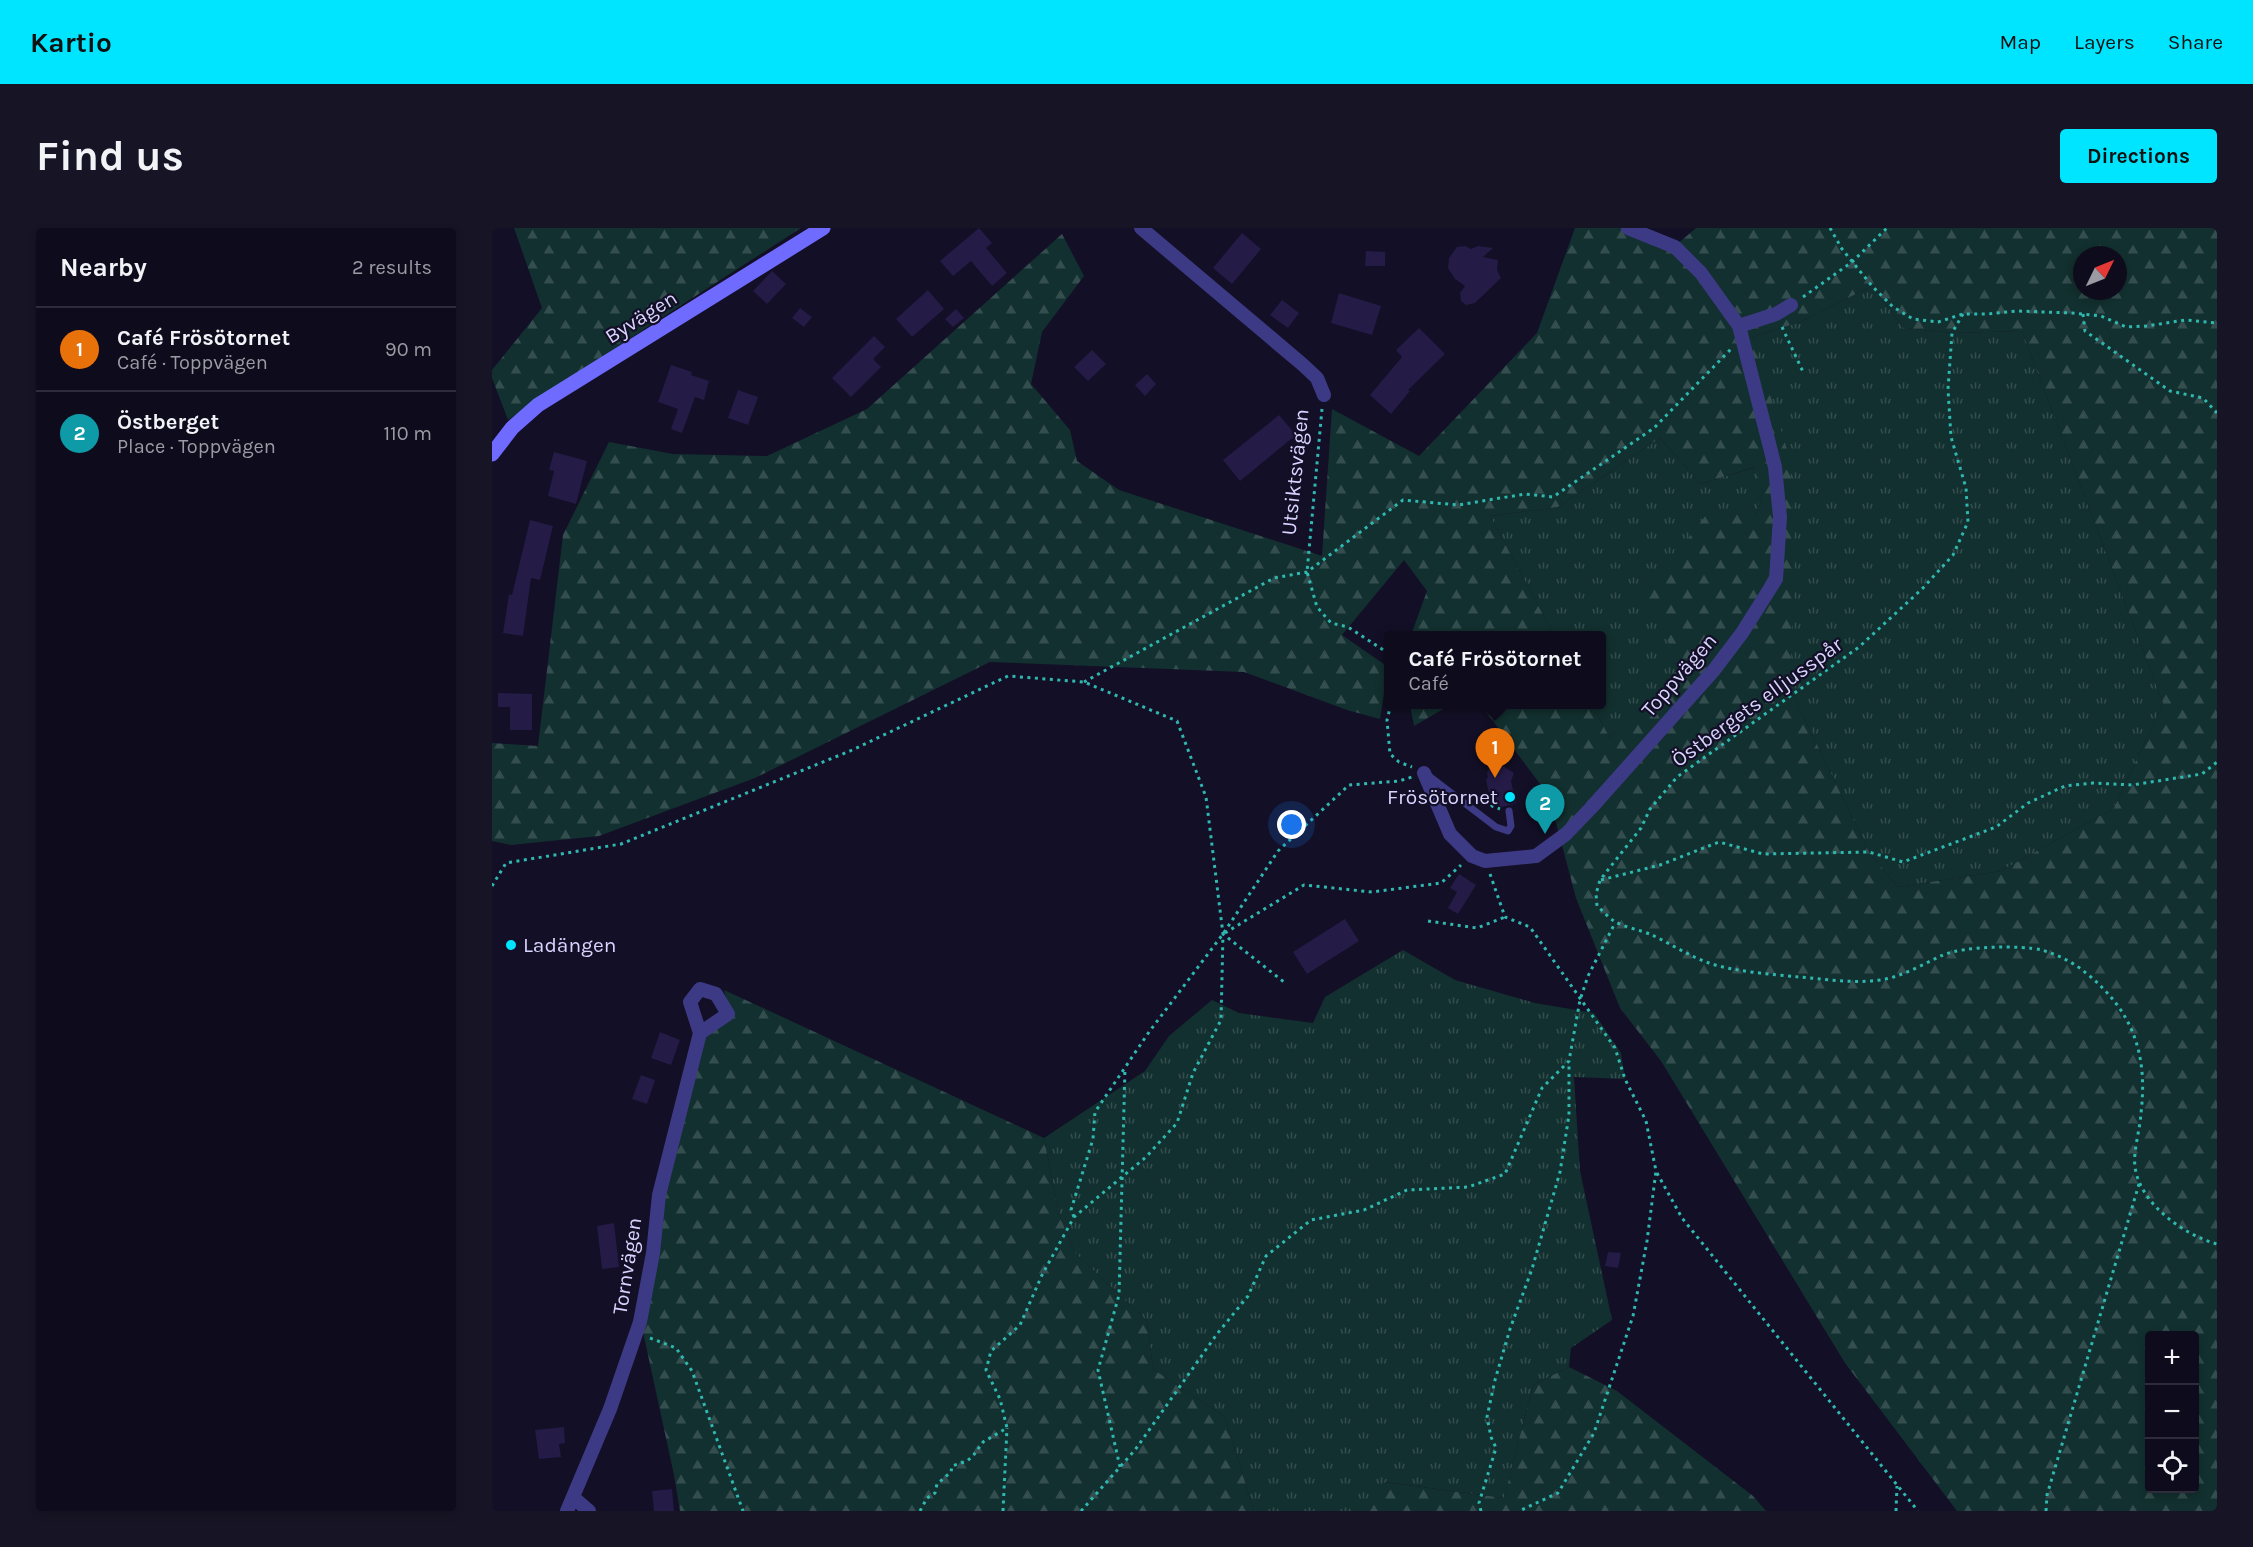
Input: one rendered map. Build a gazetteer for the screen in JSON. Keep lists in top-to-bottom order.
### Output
{
  "streets": {
    "street": [
      "Byvägen",
      "Utsiktsvägen",
      "Toppvägen",
      "Tornvägen"
    ],
    "path": ["Östbergets elljusspår"]
  },
  "places": ["Frösötornet", "Ladängen"],
  "north": "top right",
  "page": {
    "header": "Kartio",
    "nav": ["Map", "Layers", "Share"],
    "buttons": "Directions",
    "title": "Find us",
    "heading": ["Nearby", "2 results"],
    "list": [
      {
        "mark": "1",
        "name": "Café Frösötornet",
        "note": "Café · Toppvägen",
        "value": "90 m"
      },
      {
        "mark": "2",
        "name": "Östberget",
        "note": "Place · Toppvägen",
        "value": "110 m"
      }
    ],
    "popup": ["Café Frösötornet", "Café"],
    "pins": ["1", "2"],
    "map_buttons": ["+", "−"]
  }
}
